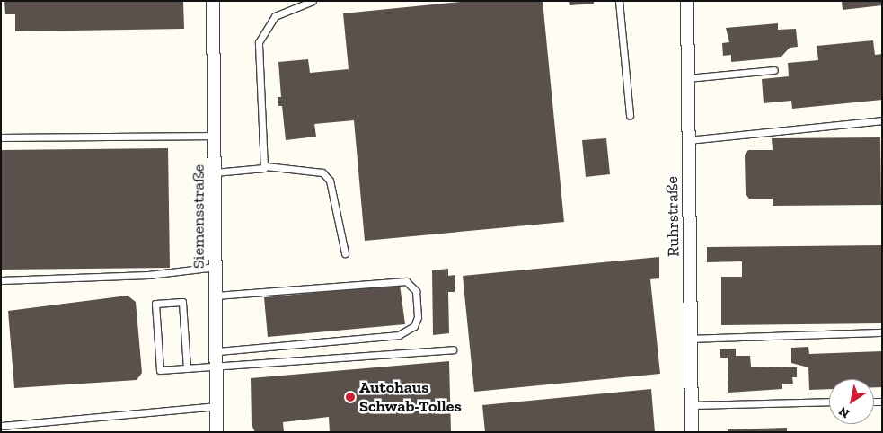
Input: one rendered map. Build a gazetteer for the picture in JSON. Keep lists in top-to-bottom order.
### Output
{
  "streets": {
    "street": ["Siemensstraße", "Ruhrstraße"]
  },
  "places": ["Autohaus Schwab-Tolles"],
  "north": "bottom left"
}
